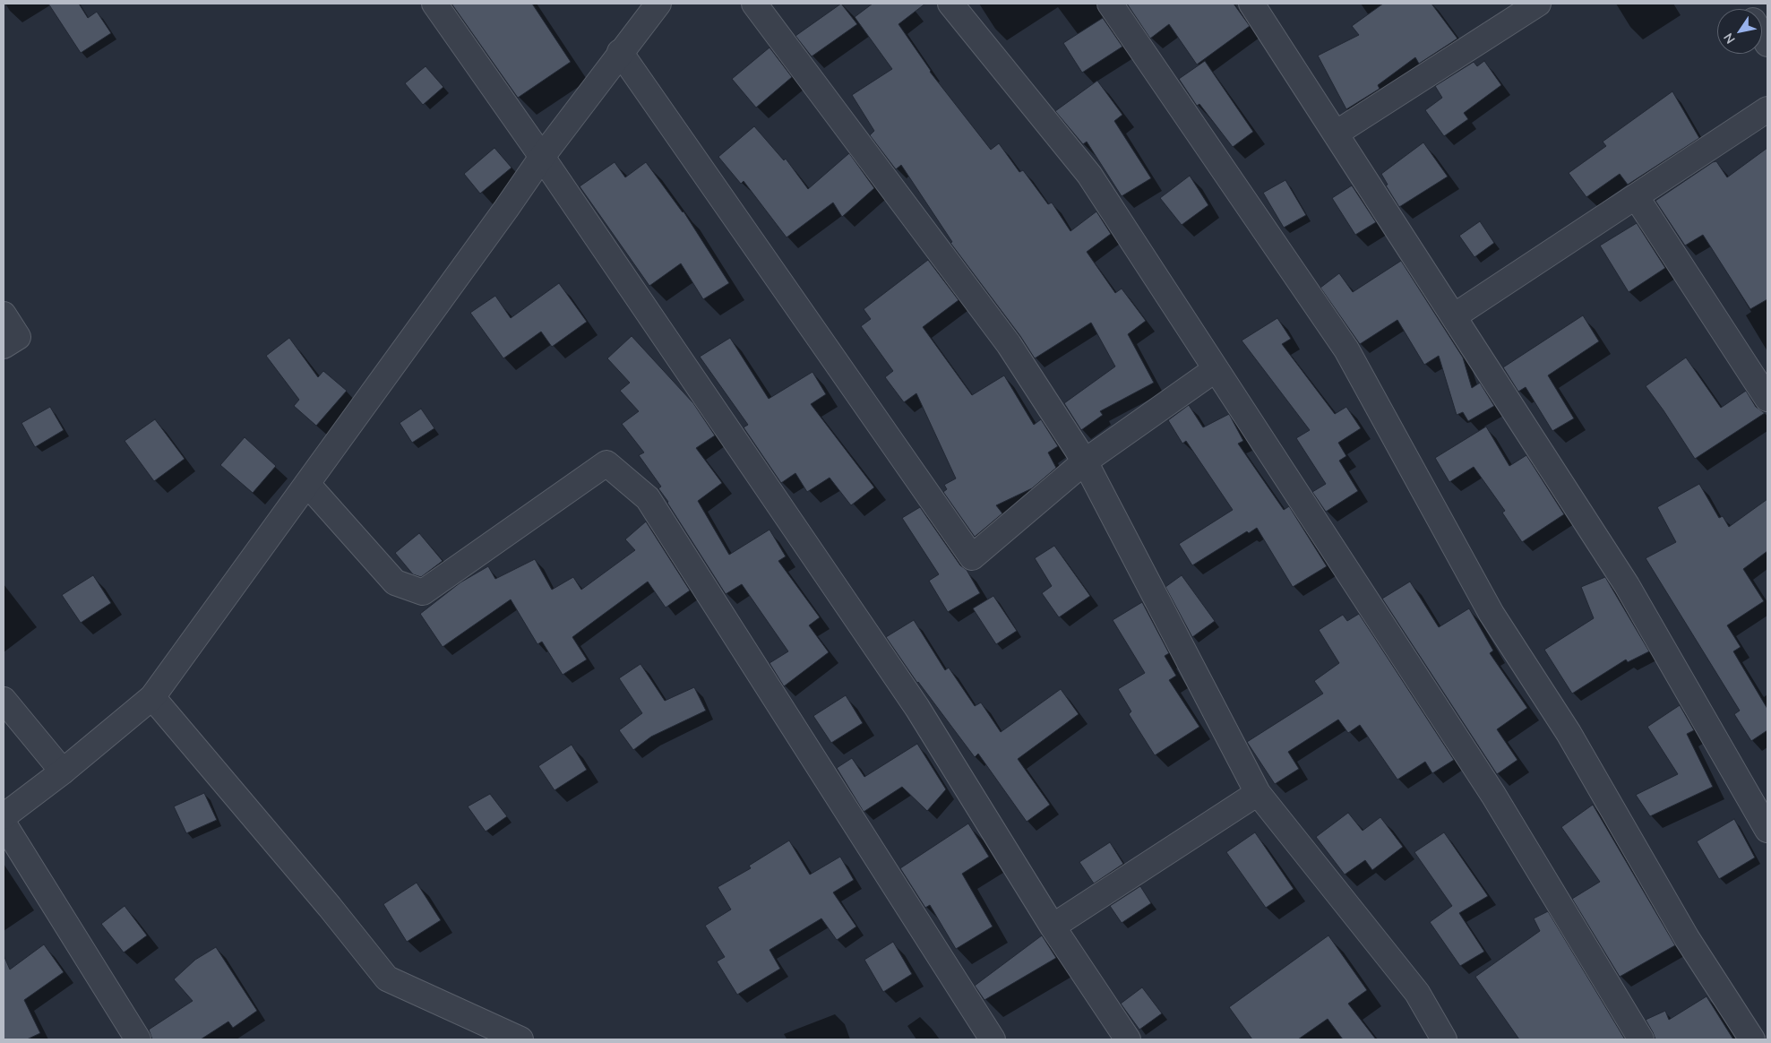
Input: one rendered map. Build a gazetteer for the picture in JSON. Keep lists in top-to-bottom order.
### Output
{
  "north": "bottom left"
}
